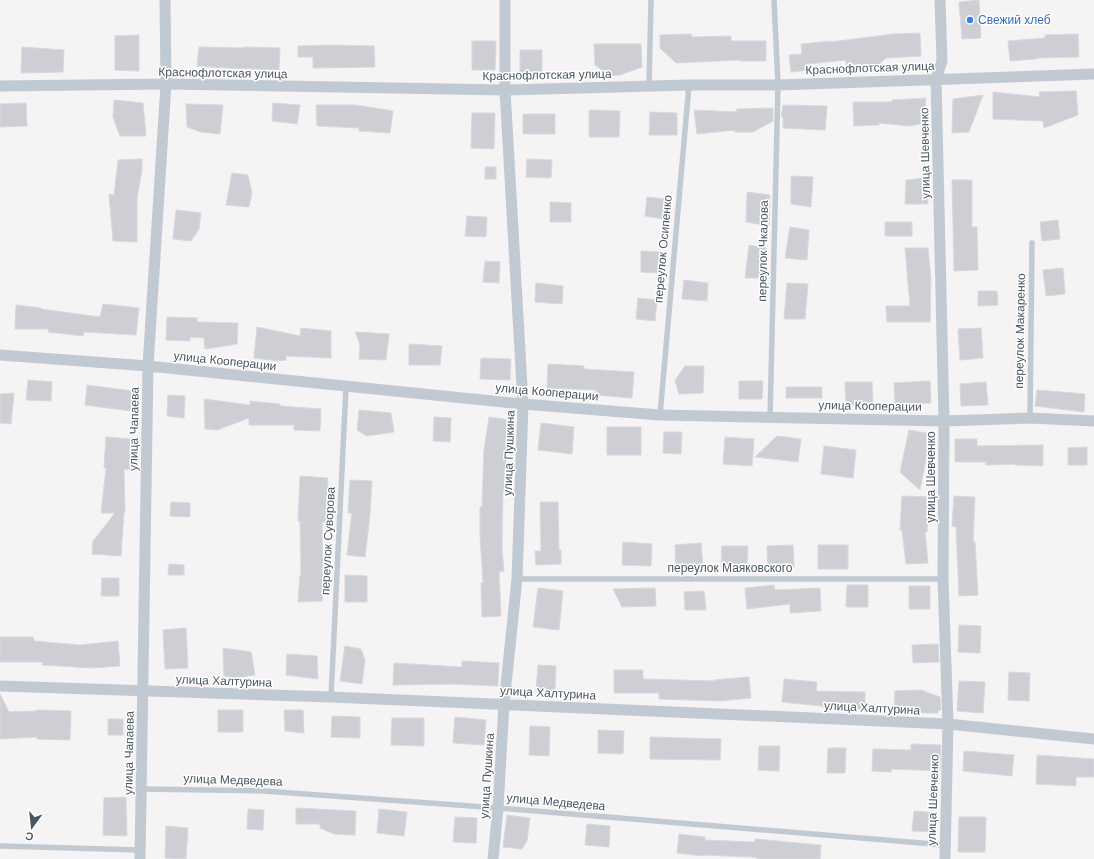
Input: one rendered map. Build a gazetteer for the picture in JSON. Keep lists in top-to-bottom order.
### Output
{
  "streets": {
    "street": [
      "Краснофлотская улица",
      "улица Шевченко",
      "улица Кооперации",
      "улица Чапаева",
      "улица Пушкина",
      "улица Халтурина"
    ],
    "lane": [
      "переулок Осипенко",
      "переулок Чкалова",
      "переулок Макаренко",
      "переулок Суворова",
      "переулок Маяковского",
      "улица Медведева"
    ]
  },
  "crossings": [
    ["Краснофлотская улица", "улица Шевченко"],
    ["Краснофлотская улица", "переулок Осипенко"],
    ["Краснофлотская улица", "переулок Чкалова"],
    ["Краснофлотская улица", "улица Чапаева"],
    ["Краснофлотская улица", "улица Пушкина"],
    ["улица Шевченко", "улица Кооперации"],
    ["улица Шевченко", "переулок Маяковского"],
    ["улица Шевченко", "улица Халтурина"],
    ["улица Шевченко", "улица Медведева"],
    ["переулок Осипенко", "улица Кооперации"],
    ["переулок Чкалова", "улица Кооперации"],
    ["переулок Макаренко", "улица Кооперации"],
    ["улица Кооперации", "улица Чапаева"],
    ["улица Кооперации", "улица Пушкина"],
    ["улица Кооперации", "переулок Суворова"],
    ["улица Чапаева", "улица Халтурина"],
    ["улица Чапаева", "улица Медведева"],
    ["улица Пушкина", "переулок Маяковского"],
    ["улица Пушкина", "улица Халтурина"],
    ["улица Пушкина", "улица Медведева"],
    ["переулок Суворова", "улица Халтурина"]
  ],
  "places": ["Свежий хлеб"],
  "north": "bottom"
}
